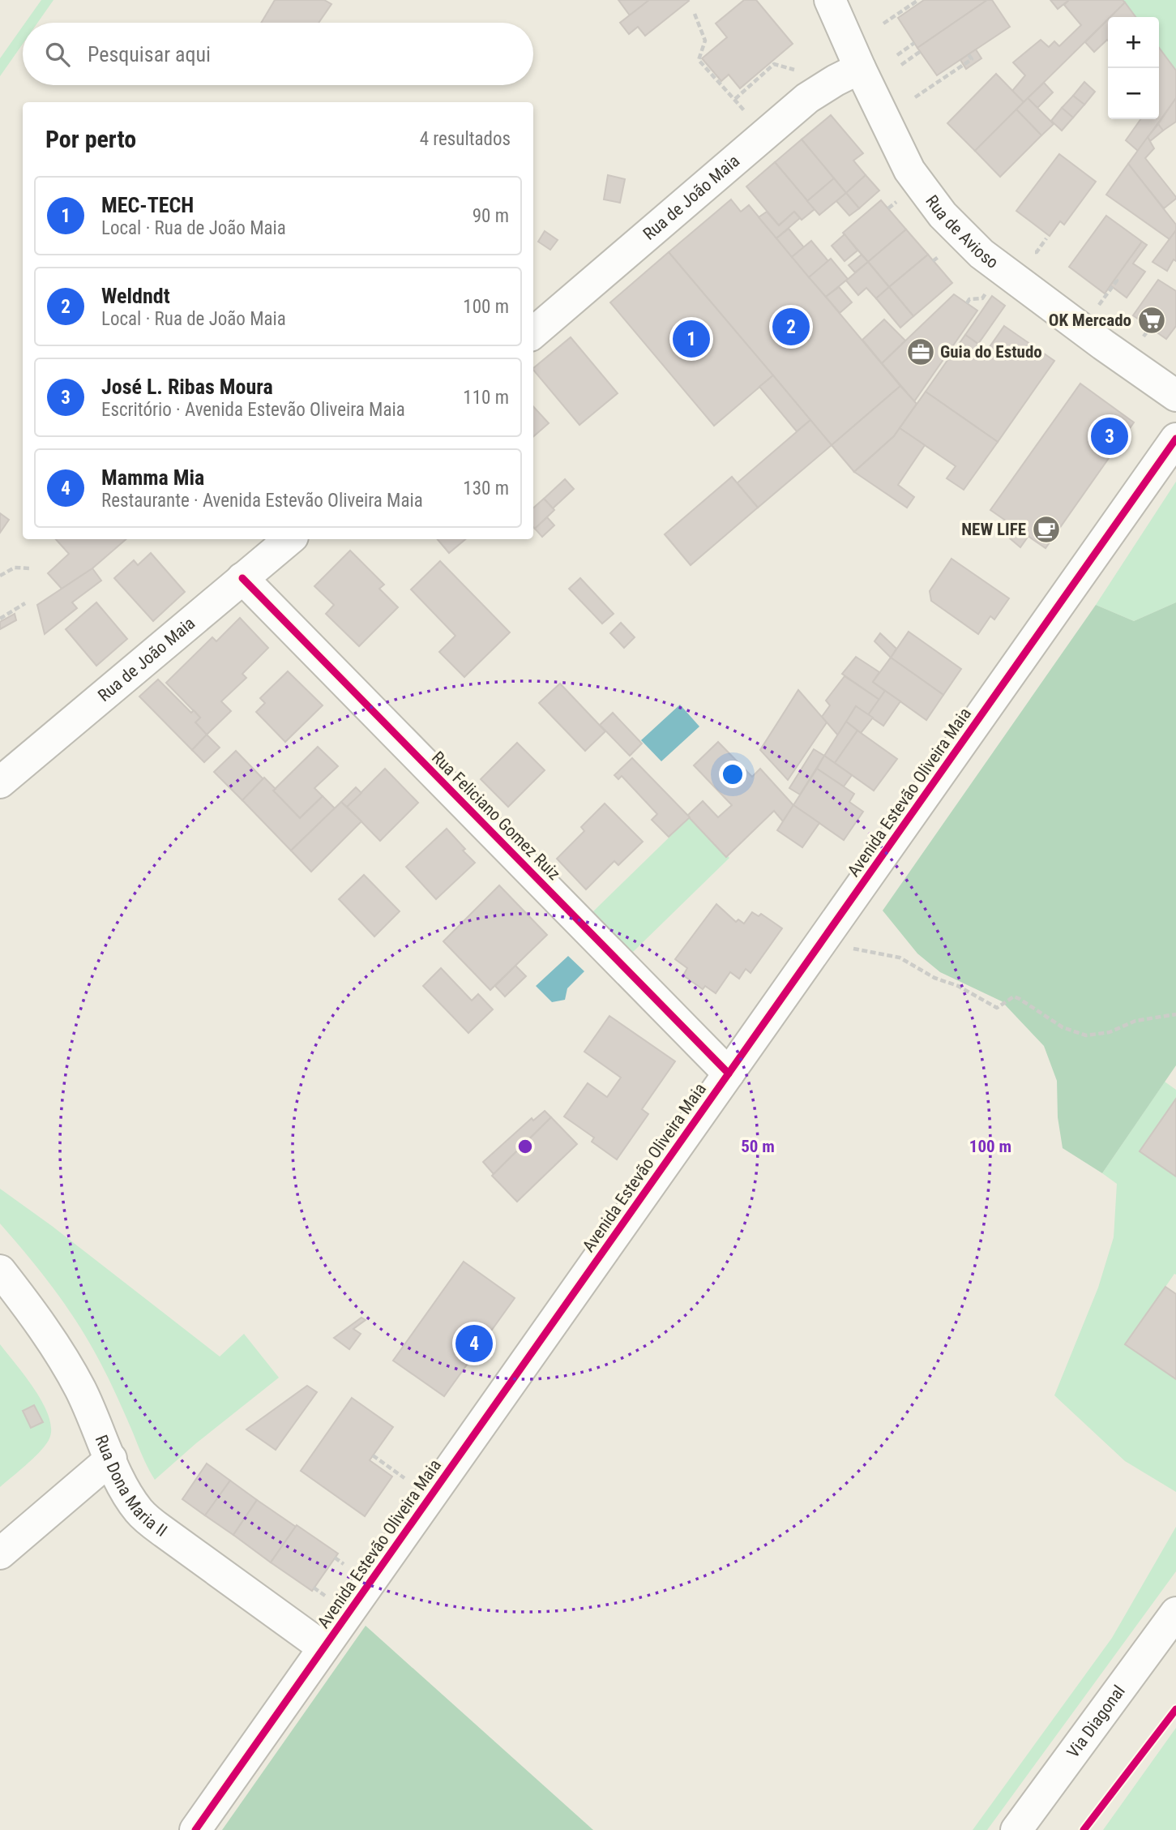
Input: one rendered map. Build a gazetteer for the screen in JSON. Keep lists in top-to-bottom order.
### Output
{
  "streets": {
    "street": [
      "Rua de João Maia",
      "Rua de Avioso",
      "Avenida Estevão Oliveira Maia",
      "Rua Feliciano Gomez Ruiz",
      "Rua Dona Maria II",
      "Via Diagonal"
    ]
  },
  "crossings": [
    ["Rua de João Maia", "Rua de Avioso"],
    ["Rua de João Maia", "Rua Feliciano Gomez Ruiz"],
    ["Avenida Estevão Oliveira Maia", "Rua Feliciano Gomez Ruiz"],
    ["Avenida Estevão Oliveira Maia", "Rua Dona Maria II"]
  ],
  "places": {
    "supermarket": ["OK Mercado"],
    "office": ["Guia do Estudo"],
    "cafe": ["NEW LIFE"]
  },
  "page": {
    "map_buttons": ["+", "−"],
    "search": "Pesquisar aqui",
    "heading": ["Por perto", "4 resultados"],
    "list": [
      {
        "mark": "1",
        "name": "MEC-TECH",
        "note": "Local · Rua de João Maia",
        "value": "90 m"
      },
      {
        "mark": "2",
        "name": "Weldndt",
        "note": "Local · Rua de João Maia",
        "value": "100 m"
      },
      {
        "mark": "3",
        "name": "José L. Ribas Moura",
        "note": "Escritório · Avenida Estevão Oliveira Maia",
        "value": "110 m"
      },
      {
        "mark": "4",
        "name": "Mamma Mia",
        "note": "Restaurante · Avenida Estevão Oliveira Maia",
        "value": "130 m"
      }
    ],
    "pins": [
      "2",
      "1",
      "3",
      "4"
    ]
  },
  "rings": ["50 m", "100 m"]
}
